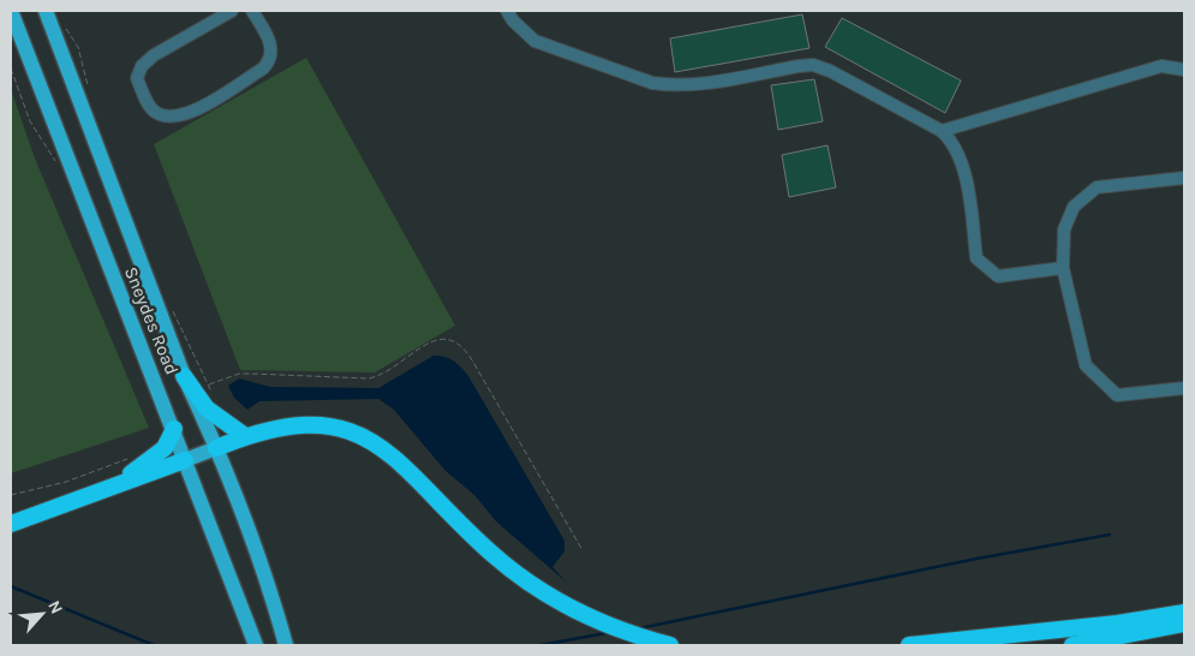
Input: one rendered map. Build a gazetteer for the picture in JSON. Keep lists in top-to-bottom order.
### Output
{
  "streets": {
    "main road": ["Sneydes Road"]
  },
  "north": "top right"
}
